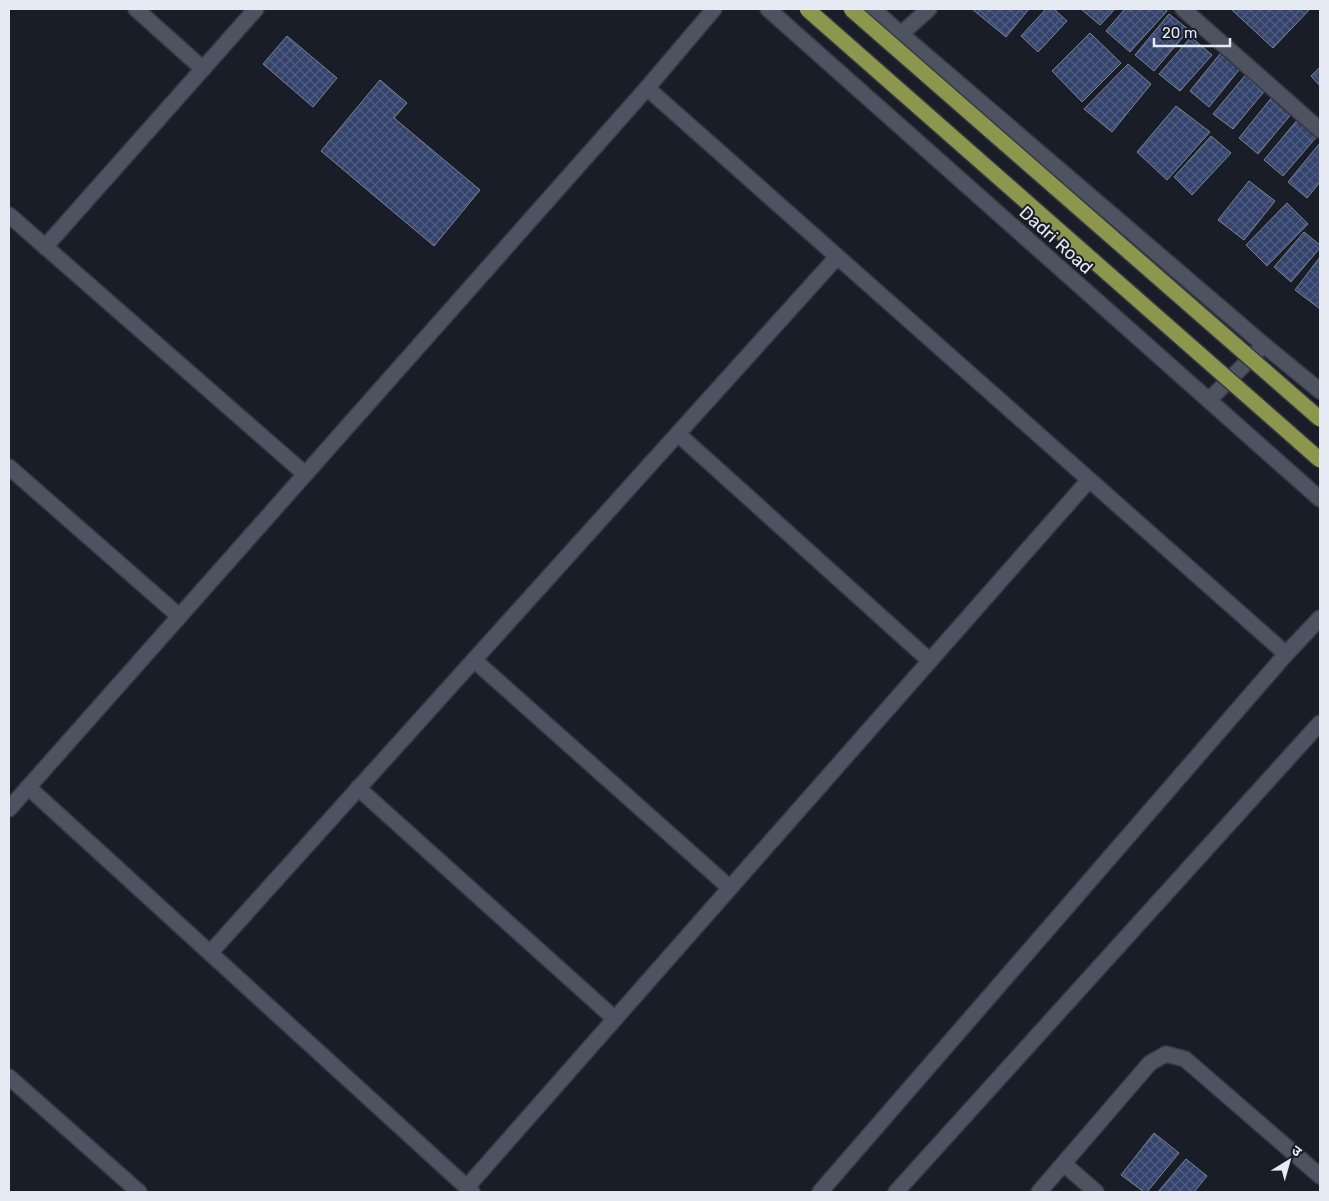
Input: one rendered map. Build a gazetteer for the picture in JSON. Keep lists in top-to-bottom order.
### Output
{
  "streets": {
    "street": ["Dadri Road"]
  },
  "scale_bar": "20 m",
  "north": "top right"
}
